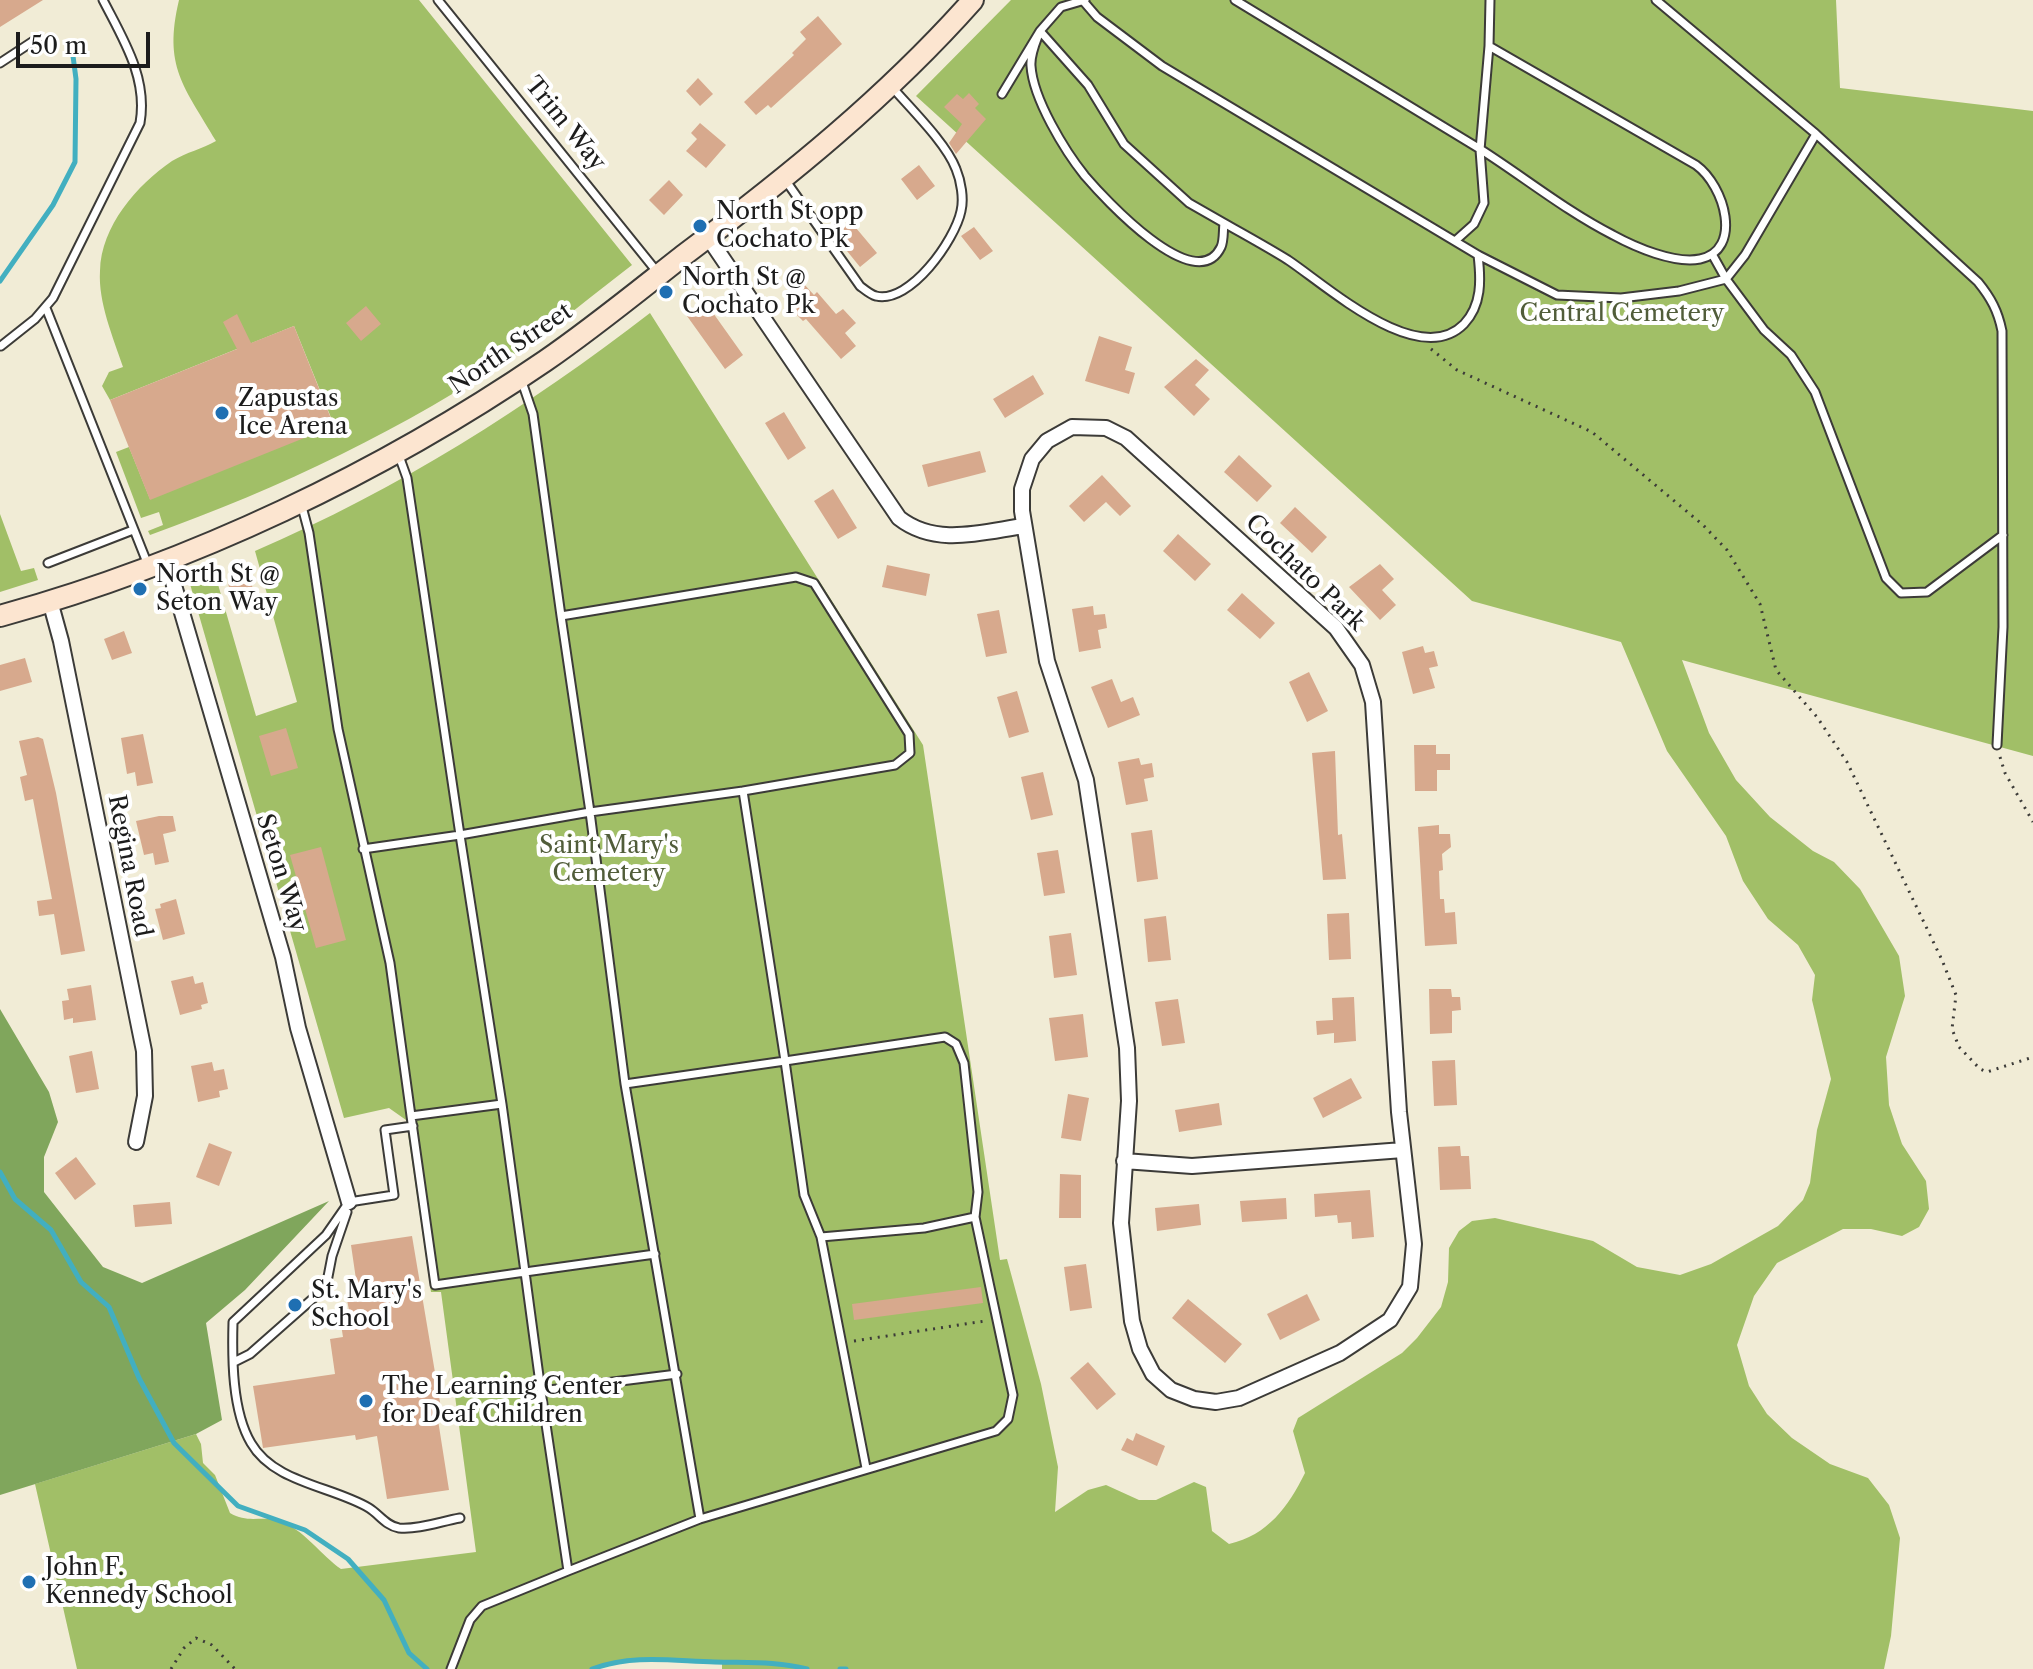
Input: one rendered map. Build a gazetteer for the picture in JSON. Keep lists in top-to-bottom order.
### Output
{
  "streets": {
    "main road": ["North Street"],
    "street": ["Cochato Park", "Regina Road", "Seton Way"],
    "lane": ["Trim Way"]
  },
  "crossings": [
    ["Trim Way", "North Street"],
    ["North Street", "Regina Road"],
    ["North Street", "Seton Way"]
  ],
  "parks": ["Central Cemetery", "Saint Mary's Cemetery"],
  "places": [
    "North St opp Cochato Pk",
    "North St @ Cochato Pk",
    "Zapustas Ice Arena",
    "North St @ Seton Way",
    "St. Mary's School",
    "The Learning Center for Deaf Children",
    "John F. Kennedy School"
  ],
  "scale_bar": "50 m"
}
